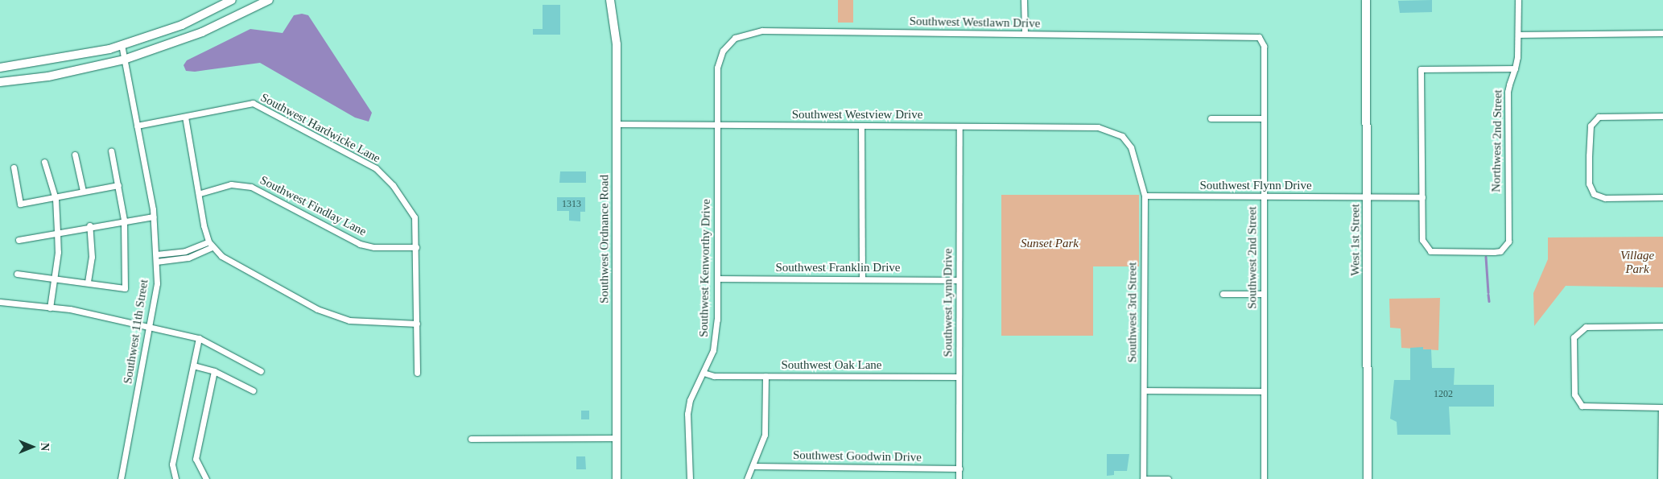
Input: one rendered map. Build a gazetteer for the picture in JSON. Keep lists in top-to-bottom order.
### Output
{
  "streets": {
    "main road": ["Southwest Ordnance Road", "West 1st Street"],
    "street": [
      "Southwest Westlawn Drive",
      "Southwest Westview Drive",
      "Southwest Hardwicke Lane",
      "Northwest 2nd Street",
      "Southwest Flynn Drive",
      "Southwest Findlay Lane",
      "Southwest 2nd Street",
      "Southwest Kenworthy Drive",
      "Southwest Franklin Drive",
      "Southwest Lynn Drive",
      "Southwest 3rd Street",
      "Southwest 11th Street",
      "Southwest Oak Lane",
      "Southwest Goodwin Drive"
    ]
  },
  "crossings": [
    ["Southwest Westlawn Drive", "Southwest 2nd Street"],
    ["Southwest Westlawn Drive", "Southwest Kenworthy Drive"],
    ["Southwest Westview Drive", "Southwest Ordnance Road"],
    ["Southwest Westview Drive", "Southwest Kenworthy Drive"],
    ["Southwest Westview Drive", "Southwest Lynn Drive"],
    ["Southwest Westview Drive", "Southwest 3rd Street"],
    ["Southwest Hardwicke Lane", "Southwest Findlay Lane"],
    ["Southwest Hardwicke Lane", "Southwest 11th Street"],
    ["Northwest 2nd Street", "Southwest Flynn Drive"],
    ["Southwest Flynn Drive", "West 1st Street"],
    ["Southwest Flynn Drive", "Southwest 2nd Street"],
    ["Southwest Flynn Drive", "Southwest 3rd Street"],
    ["Southwest Kenworthy Drive", "Southwest Franklin Drive"],
    ["Southwest Kenworthy Drive", "Southwest Oak Lane"],
    ["Southwest Franklin Drive", "Southwest Lynn Drive"],
    ["Southwest Lynn Drive", "Southwest Oak Lane"],
    ["Southwest Lynn Drive", "Southwest Goodwin Drive"]
  ],
  "parks": ["Sunset Park", "Village Park"],
  "house_numbers": ["1313", "1202"],
  "north": "right"
}
